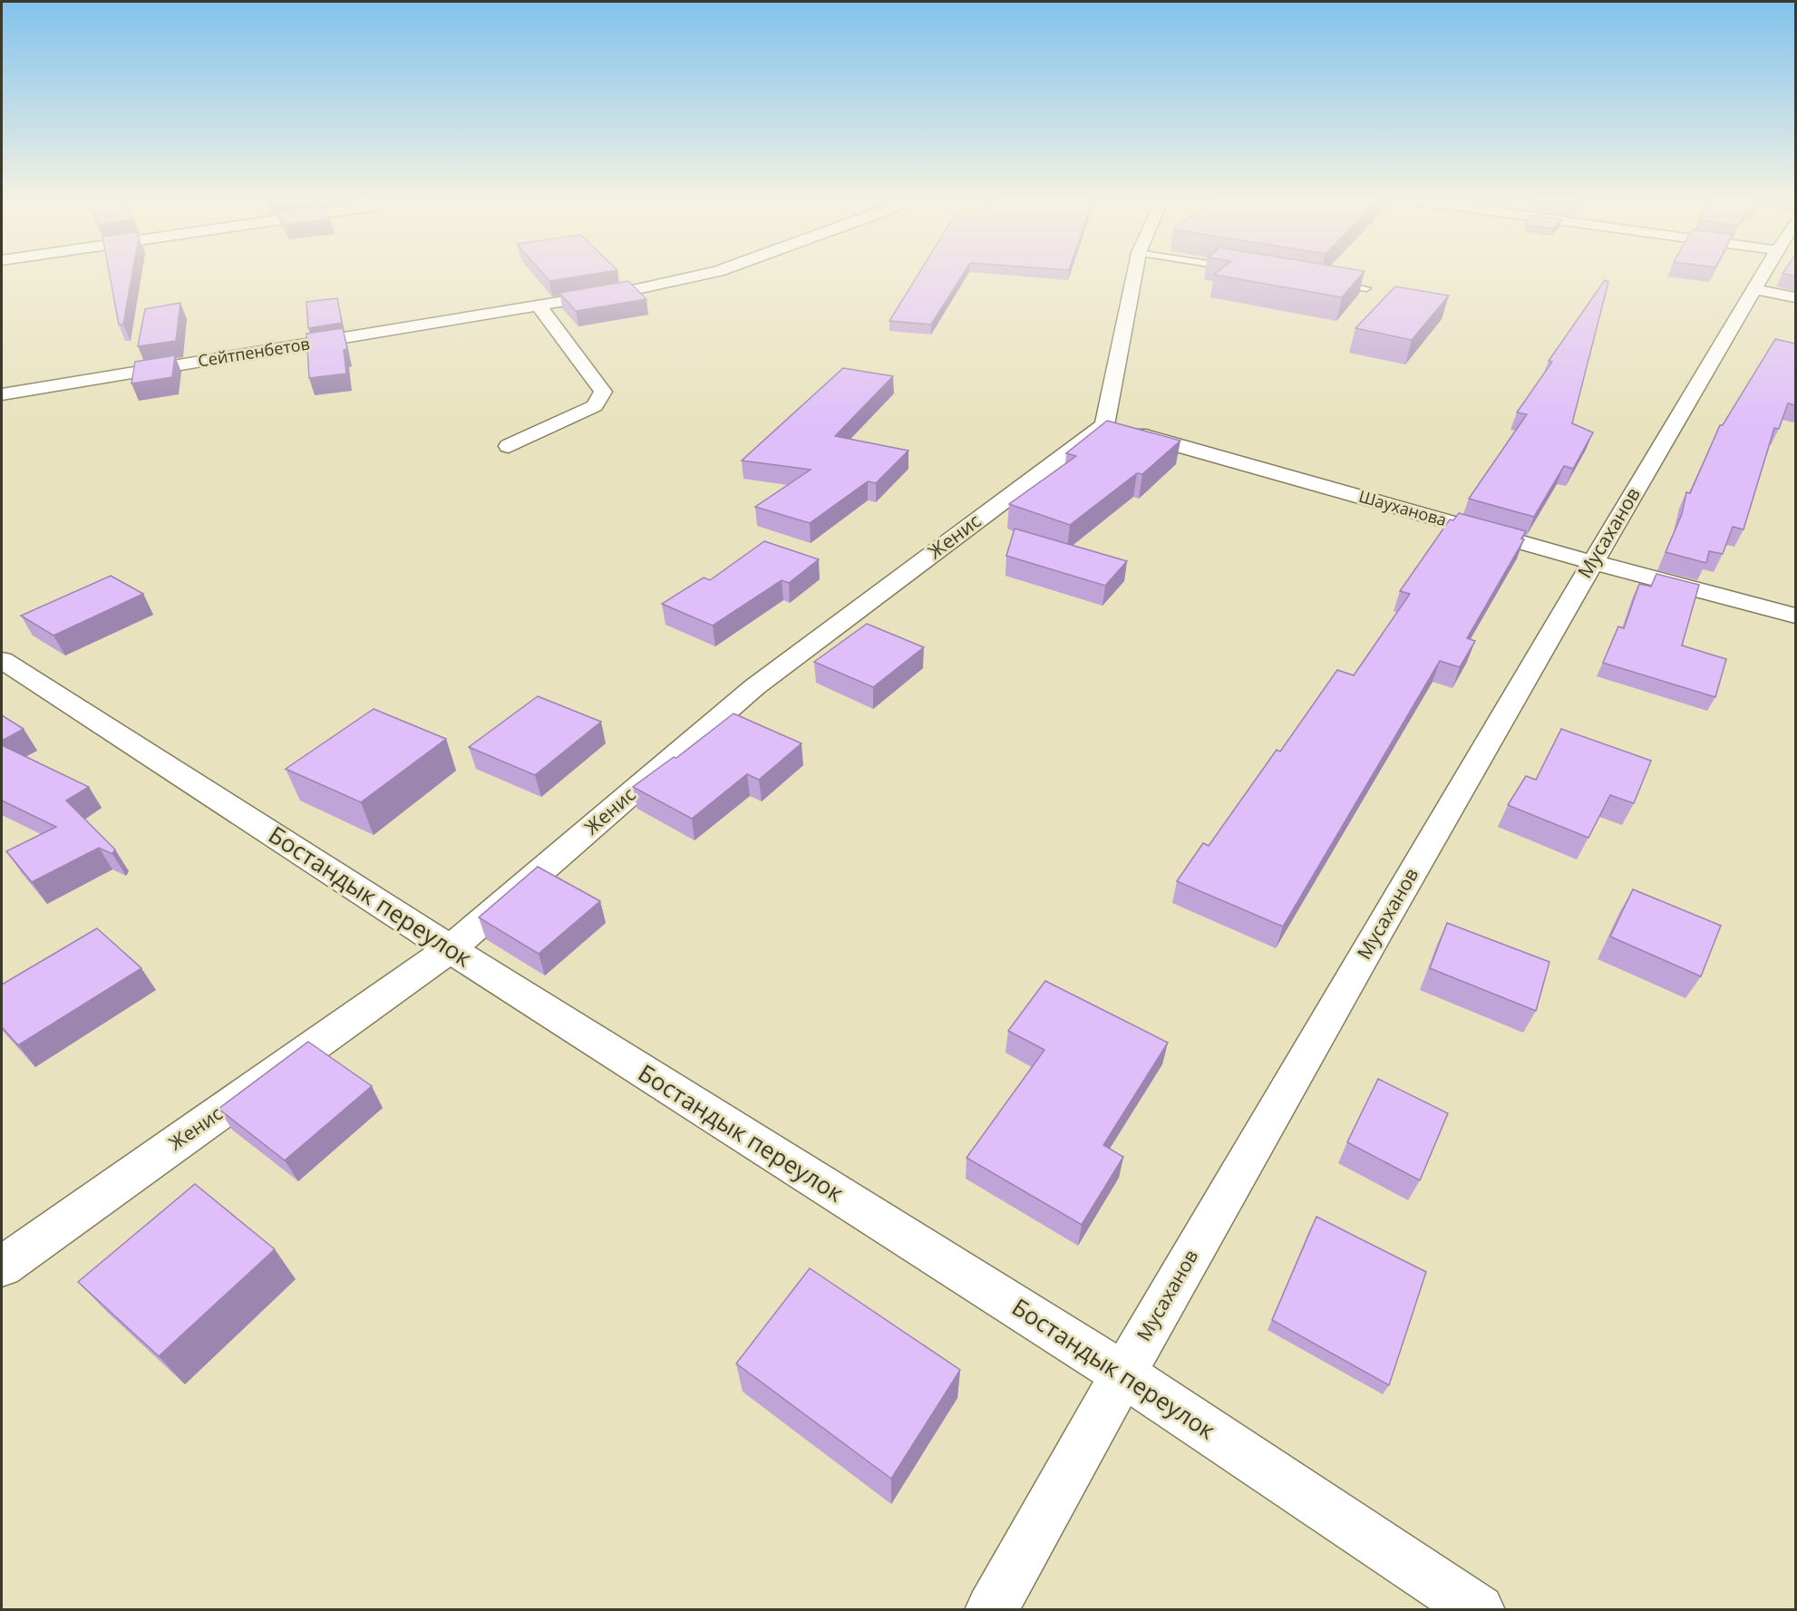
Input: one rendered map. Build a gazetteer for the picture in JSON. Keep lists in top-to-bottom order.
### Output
{
  "streets": {
    "street": [
      "Сейтпенбетов",
      "Шауханова",
      "Мусаханов",
      "Женис",
      "Бостандык переулок"
    ]
  },
  "crossings": [
    ["Шауханова", "Мусаханов"],
    ["Шауханова", "Женис"],
    ["Мусаханов", "Бостандык переулок"],
    ["Женис", "Бостандык переулок"]
  ]
}
